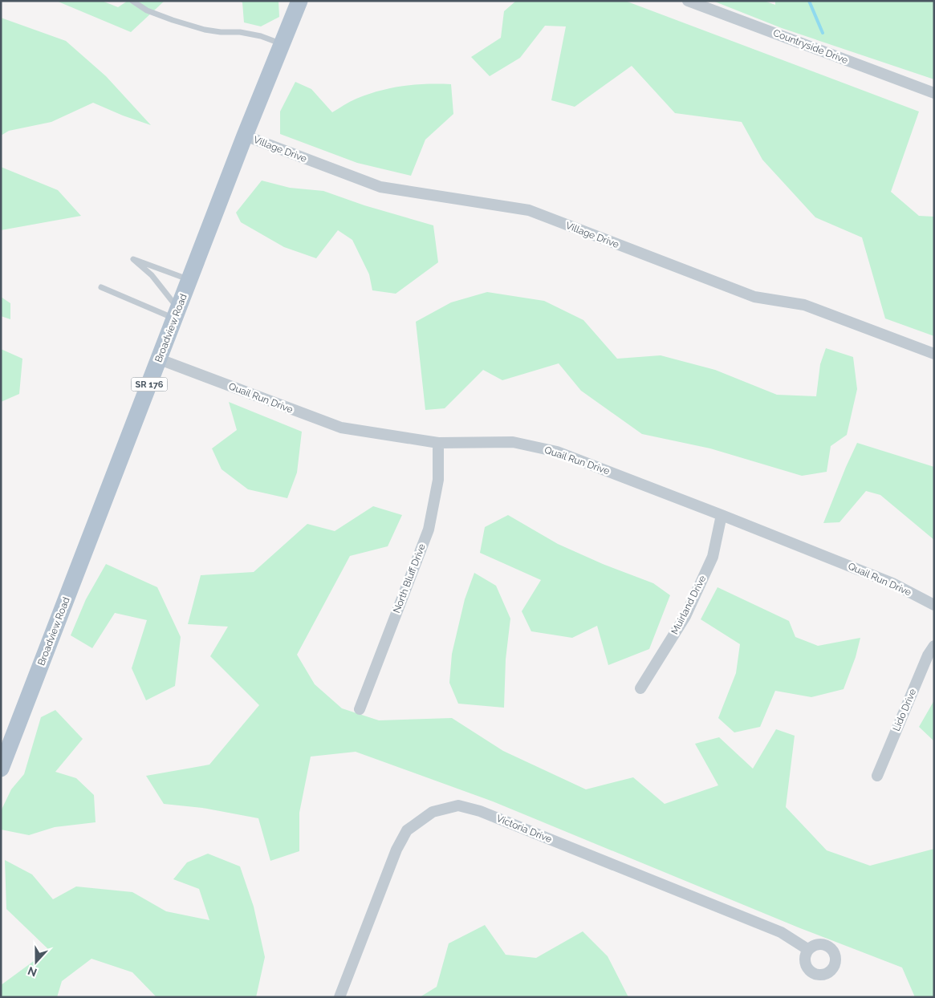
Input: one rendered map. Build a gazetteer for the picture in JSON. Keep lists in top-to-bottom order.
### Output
{
  "streets": {
    "main road": ["Broadview Road", "SR 176"],
    "street": [
      "Countryside Drive",
      "Village Drive",
      "Quail Run Drive",
      "North Bluff Drive",
      "Muirland Drive",
      "Lido Drive",
      "Victoria Drive"
    ]
  },
  "crossings": [
    ["Village Drive", "Broadview Road"],
    ["Broadview Road", "Quail Run Drive"],
    ["Quail Run Drive", "North Bluff Drive"],
    ["Quail Run Drive", "Muirland Drive"]
  ],
  "north": "bottom"
}
